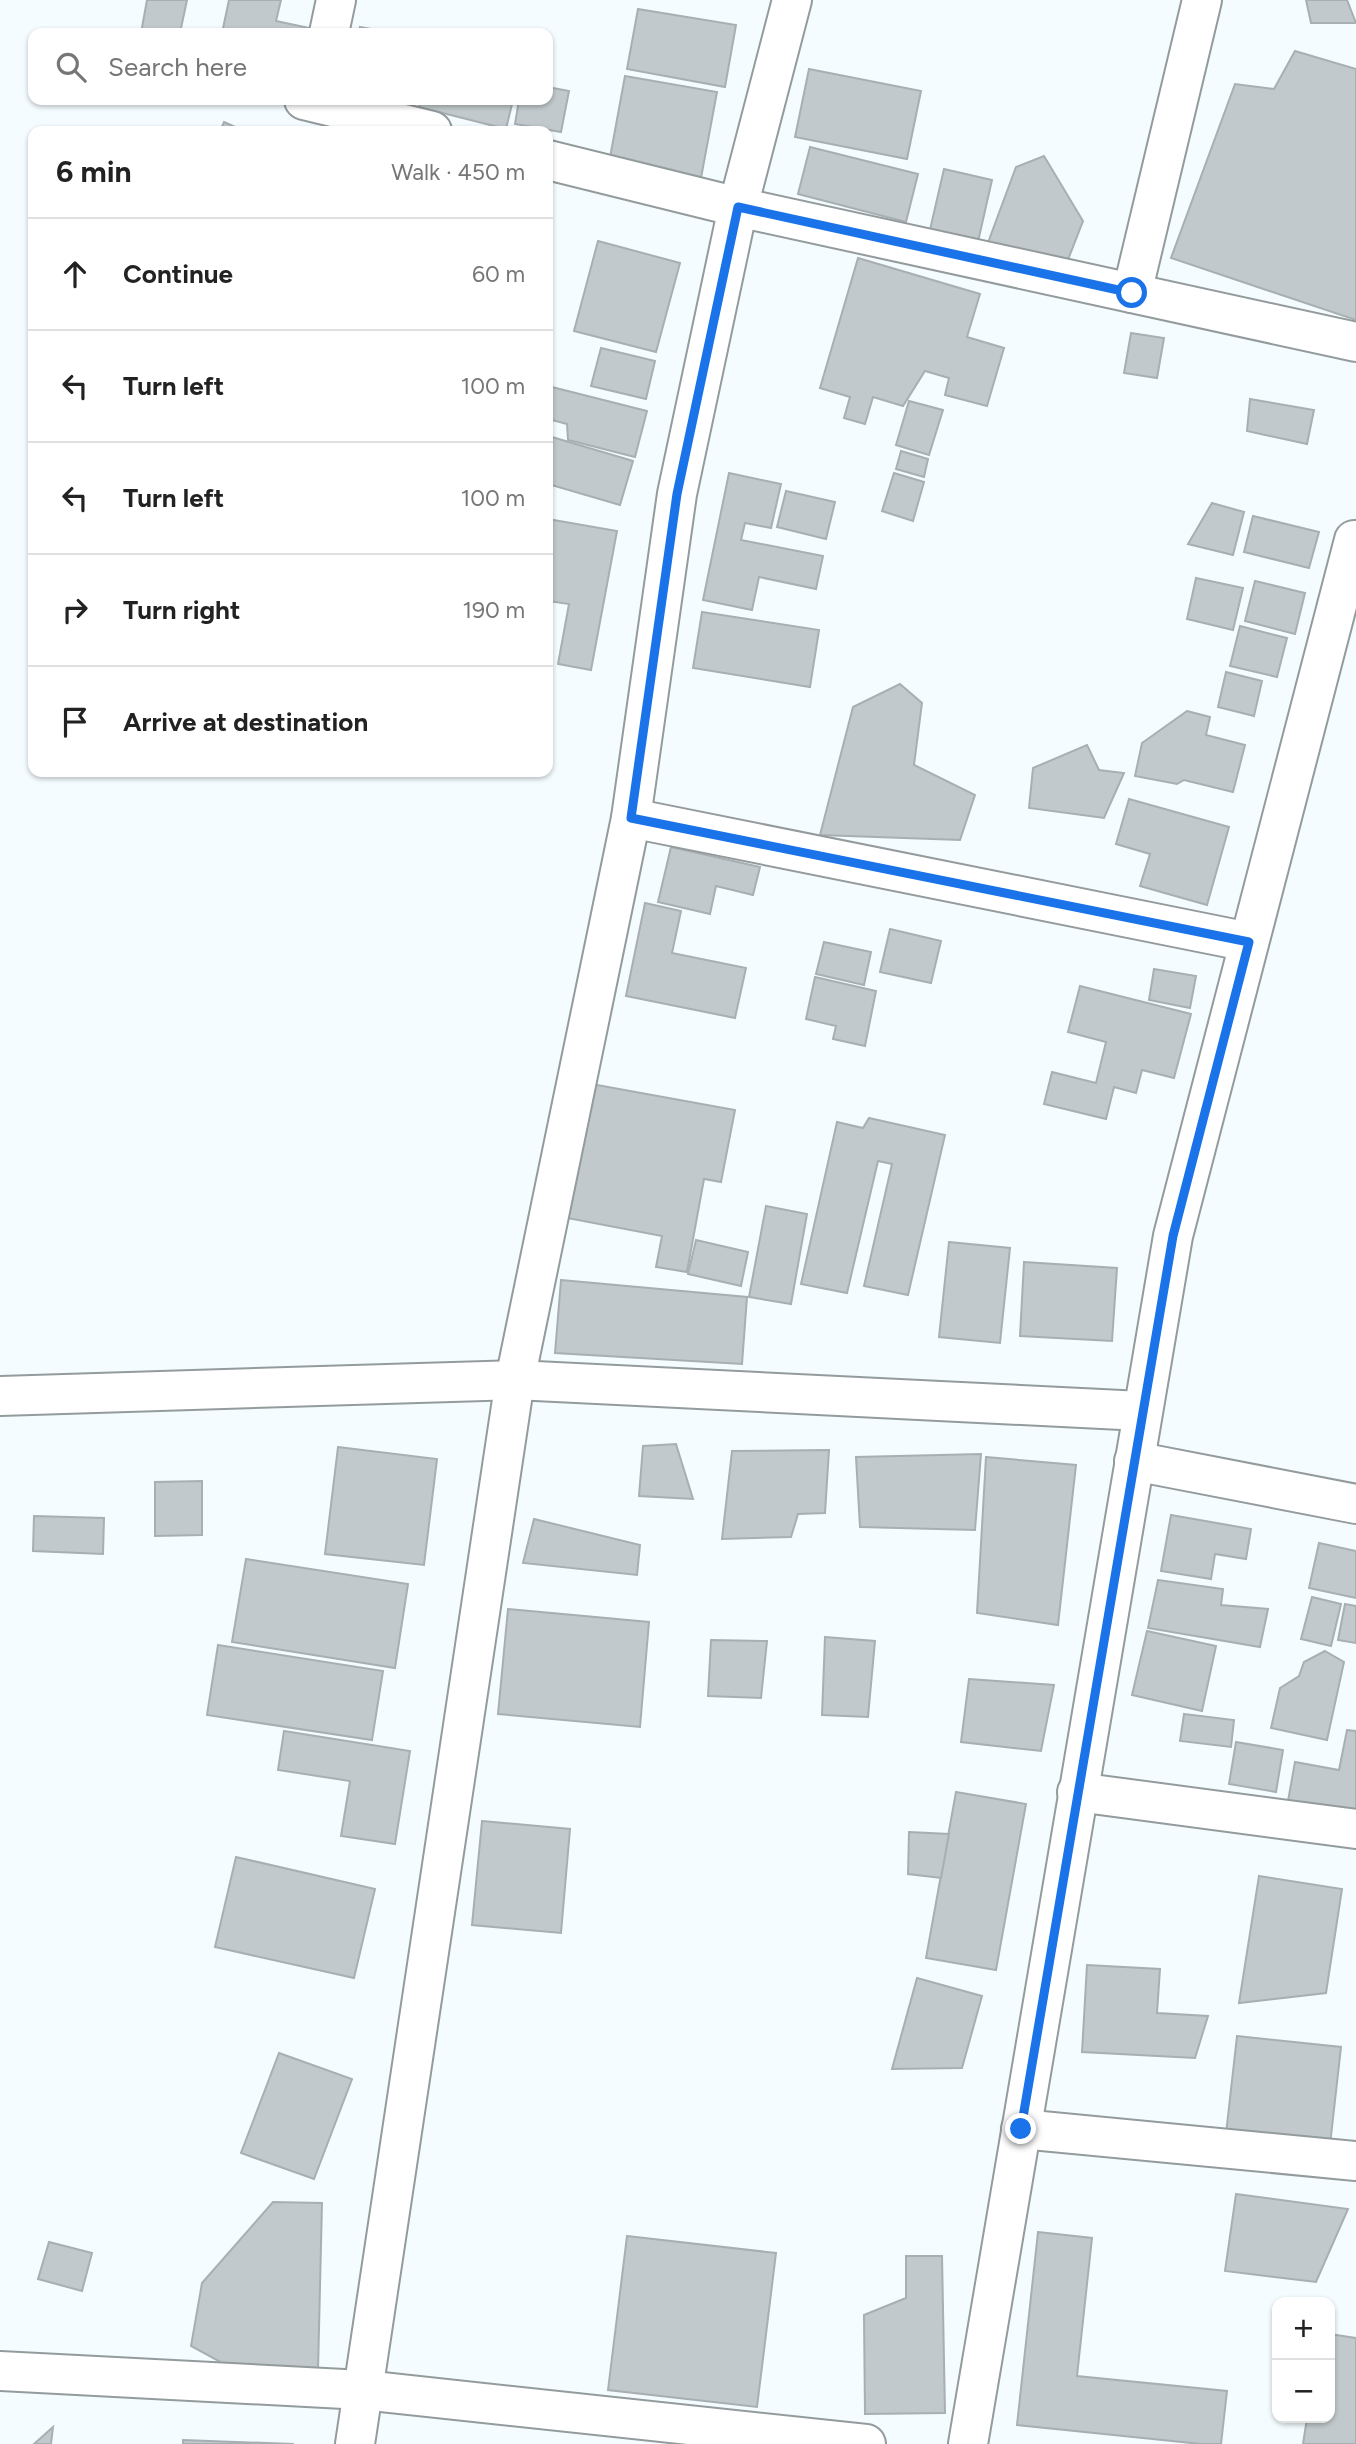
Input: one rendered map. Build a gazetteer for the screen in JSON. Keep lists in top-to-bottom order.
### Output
{
  "page": {
    "search": "Search here",
    "heading": ["6 min", "Walk · 450 m"],
    "list": [
      ["Continue", "60 m"],
      ["Turn left", "100 m"],
      ["Turn left", "100 m"],
      ["Turn right", "190 m"],
      "Arrive at destination"
    ],
    "map_buttons": ["+", "−"]
  }
}
